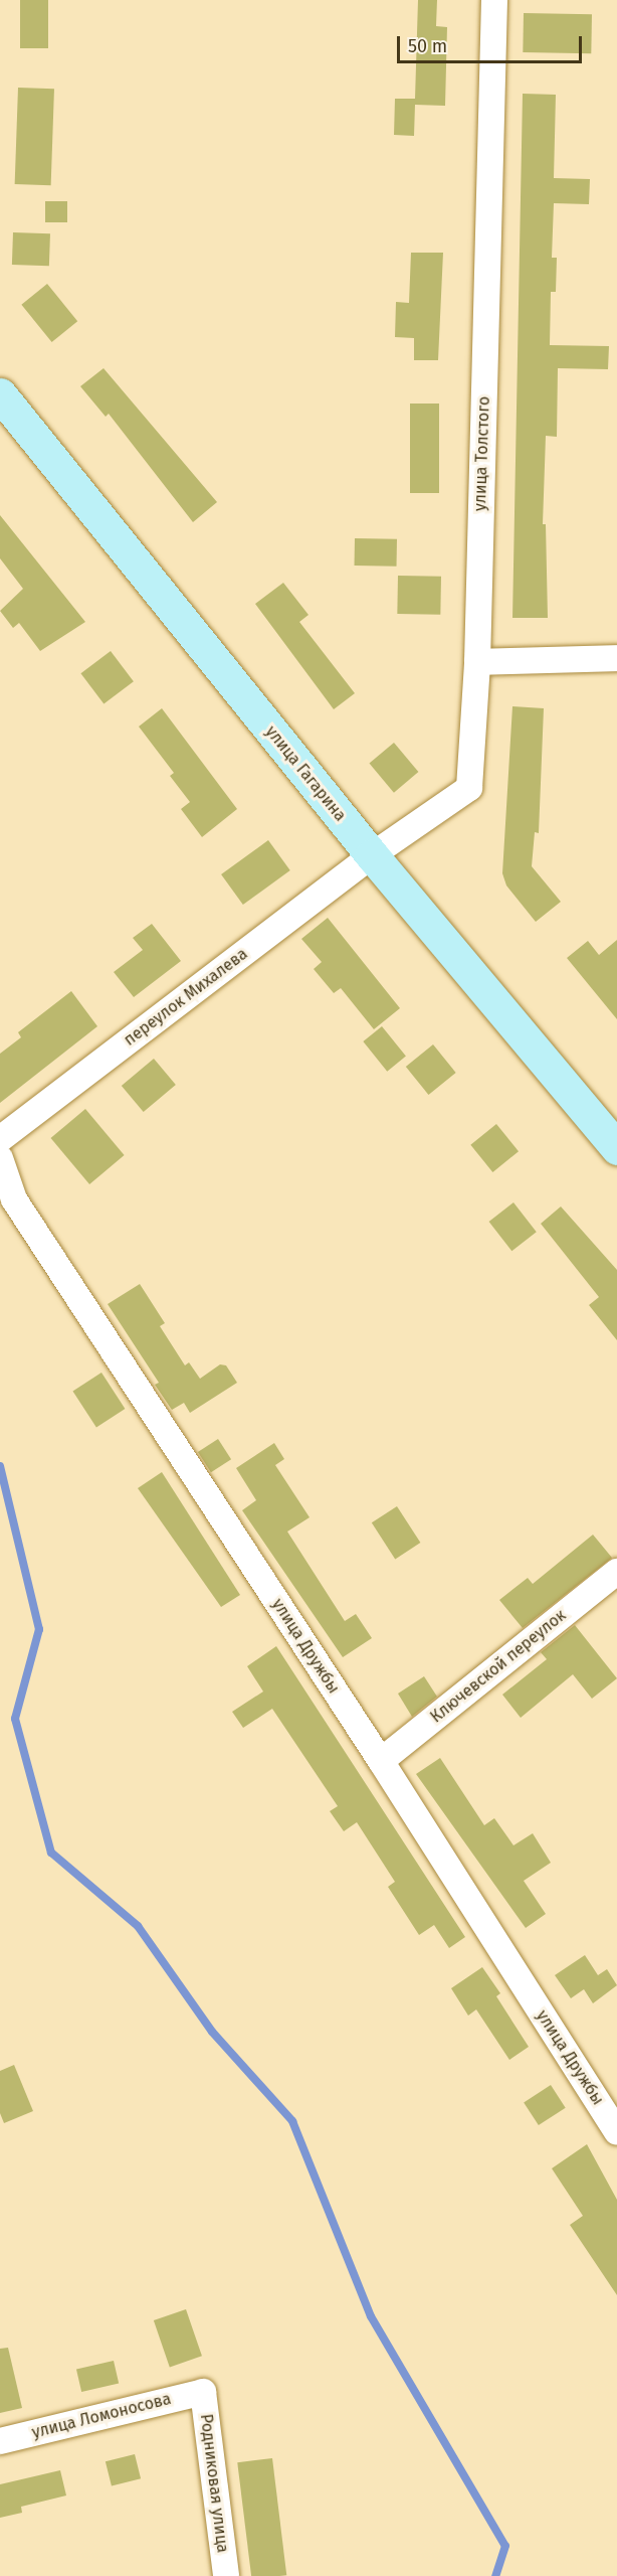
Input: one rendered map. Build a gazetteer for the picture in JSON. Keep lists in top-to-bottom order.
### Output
{
  "streets": {
    "main road": ["улица Гагарина"],
    "street": [
      "улица Толстого",
      "переулок Михалева",
      "улица Дружбы",
      "Ключевской переулок",
      "улица Ломоносова",
      "Родниковая улица"
    ]
  },
  "crossings": [
    ["улица Толстого", "улица Гагарина"],
    ["улица Толстого", "переулок Михалева"],
    ["улица Гагарина", "переулок Михалева"],
    ["улица Дружбы", "Ключевской переулок"],
    ["улица Ломоносова", "Родниковая улица"]
  ],
  "scale_bar": "50 m"
}
